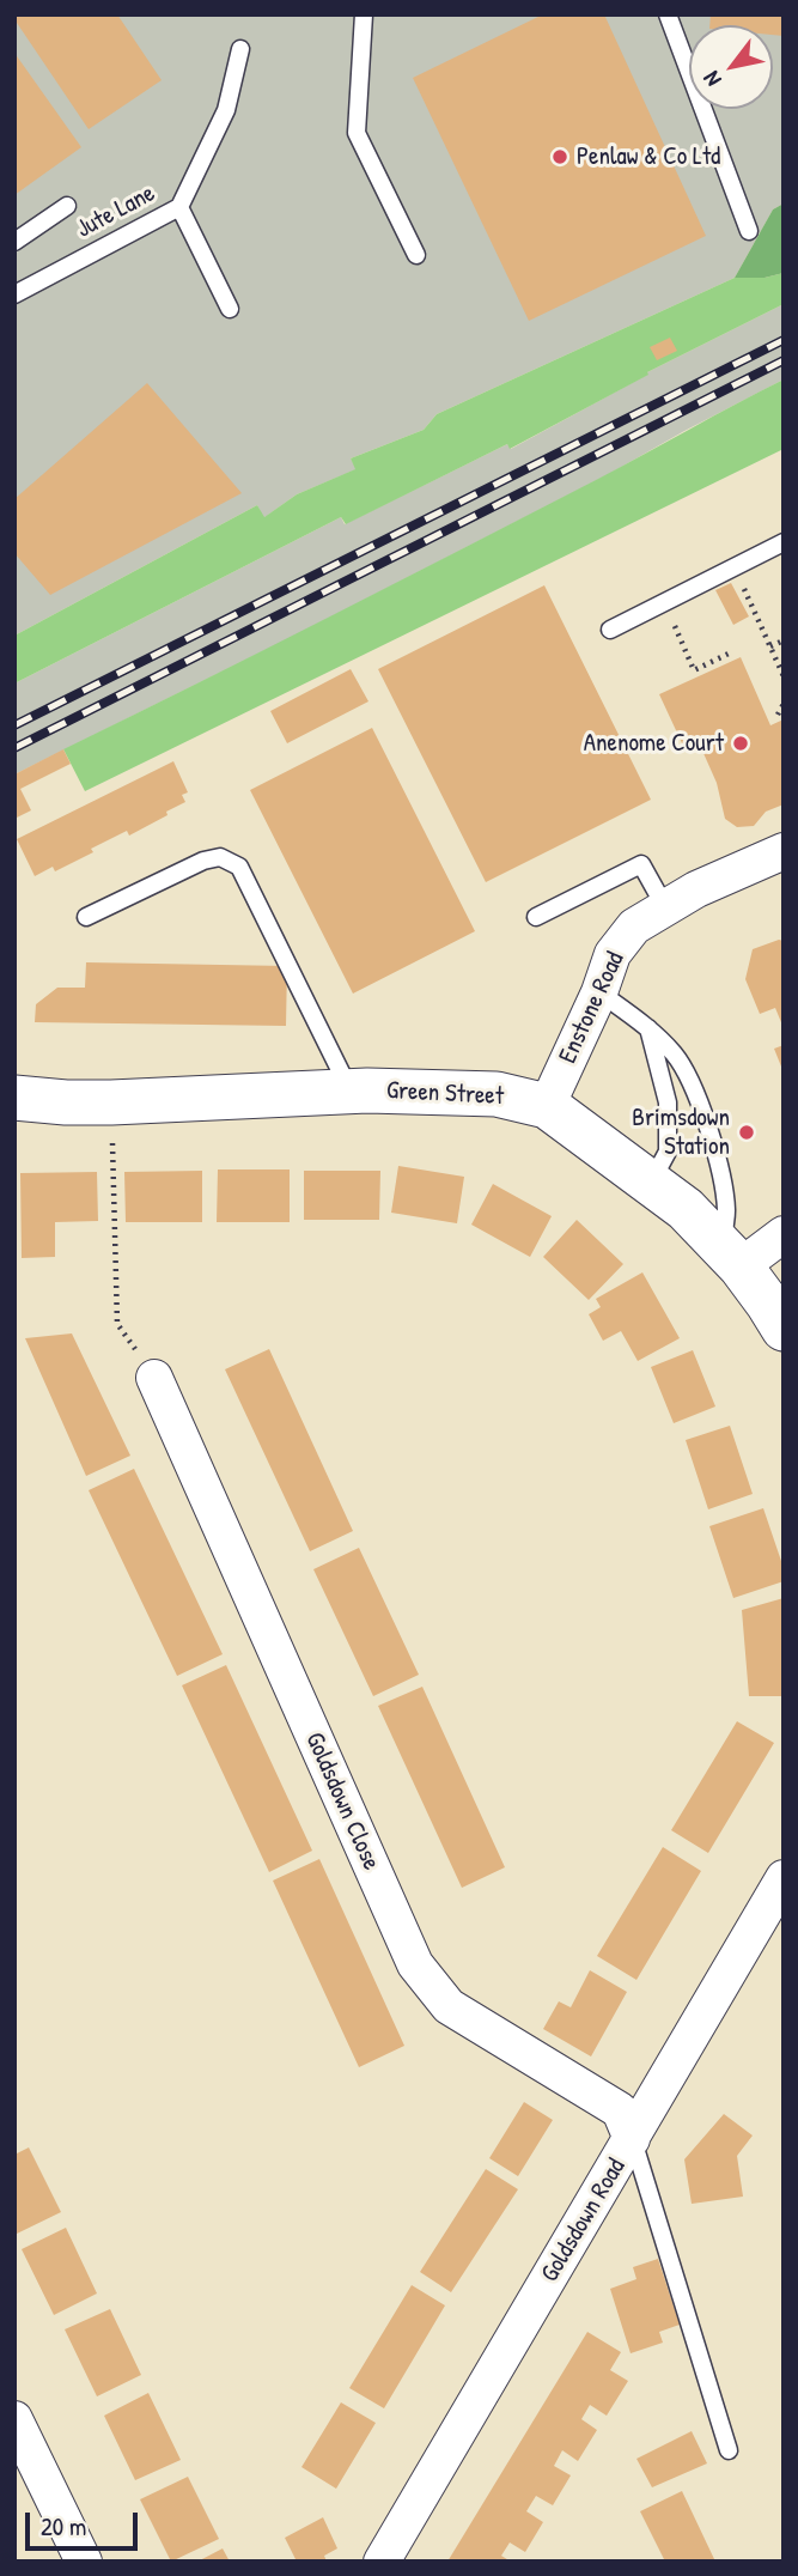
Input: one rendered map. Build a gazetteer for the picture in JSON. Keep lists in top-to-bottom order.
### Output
{
  "streets": {
    "street": [
      "Enstone Road",
      "Green Street",
      "Goldsdown Close",
      "Goldsdown Road"
    ],
    "lane": ["Jute Lane"]
  },
  "crossings": [
    ["Enstone Road", "Green Street"],
    ["Goldsdown Close", "Goldsdown Road"]
  ],
  "places": ["Penlaw & Co Ltd", "Anenome Court", "Brimsdown Station"],
  "scale_bar": "20 m",
  "north": "bottom left"
}
